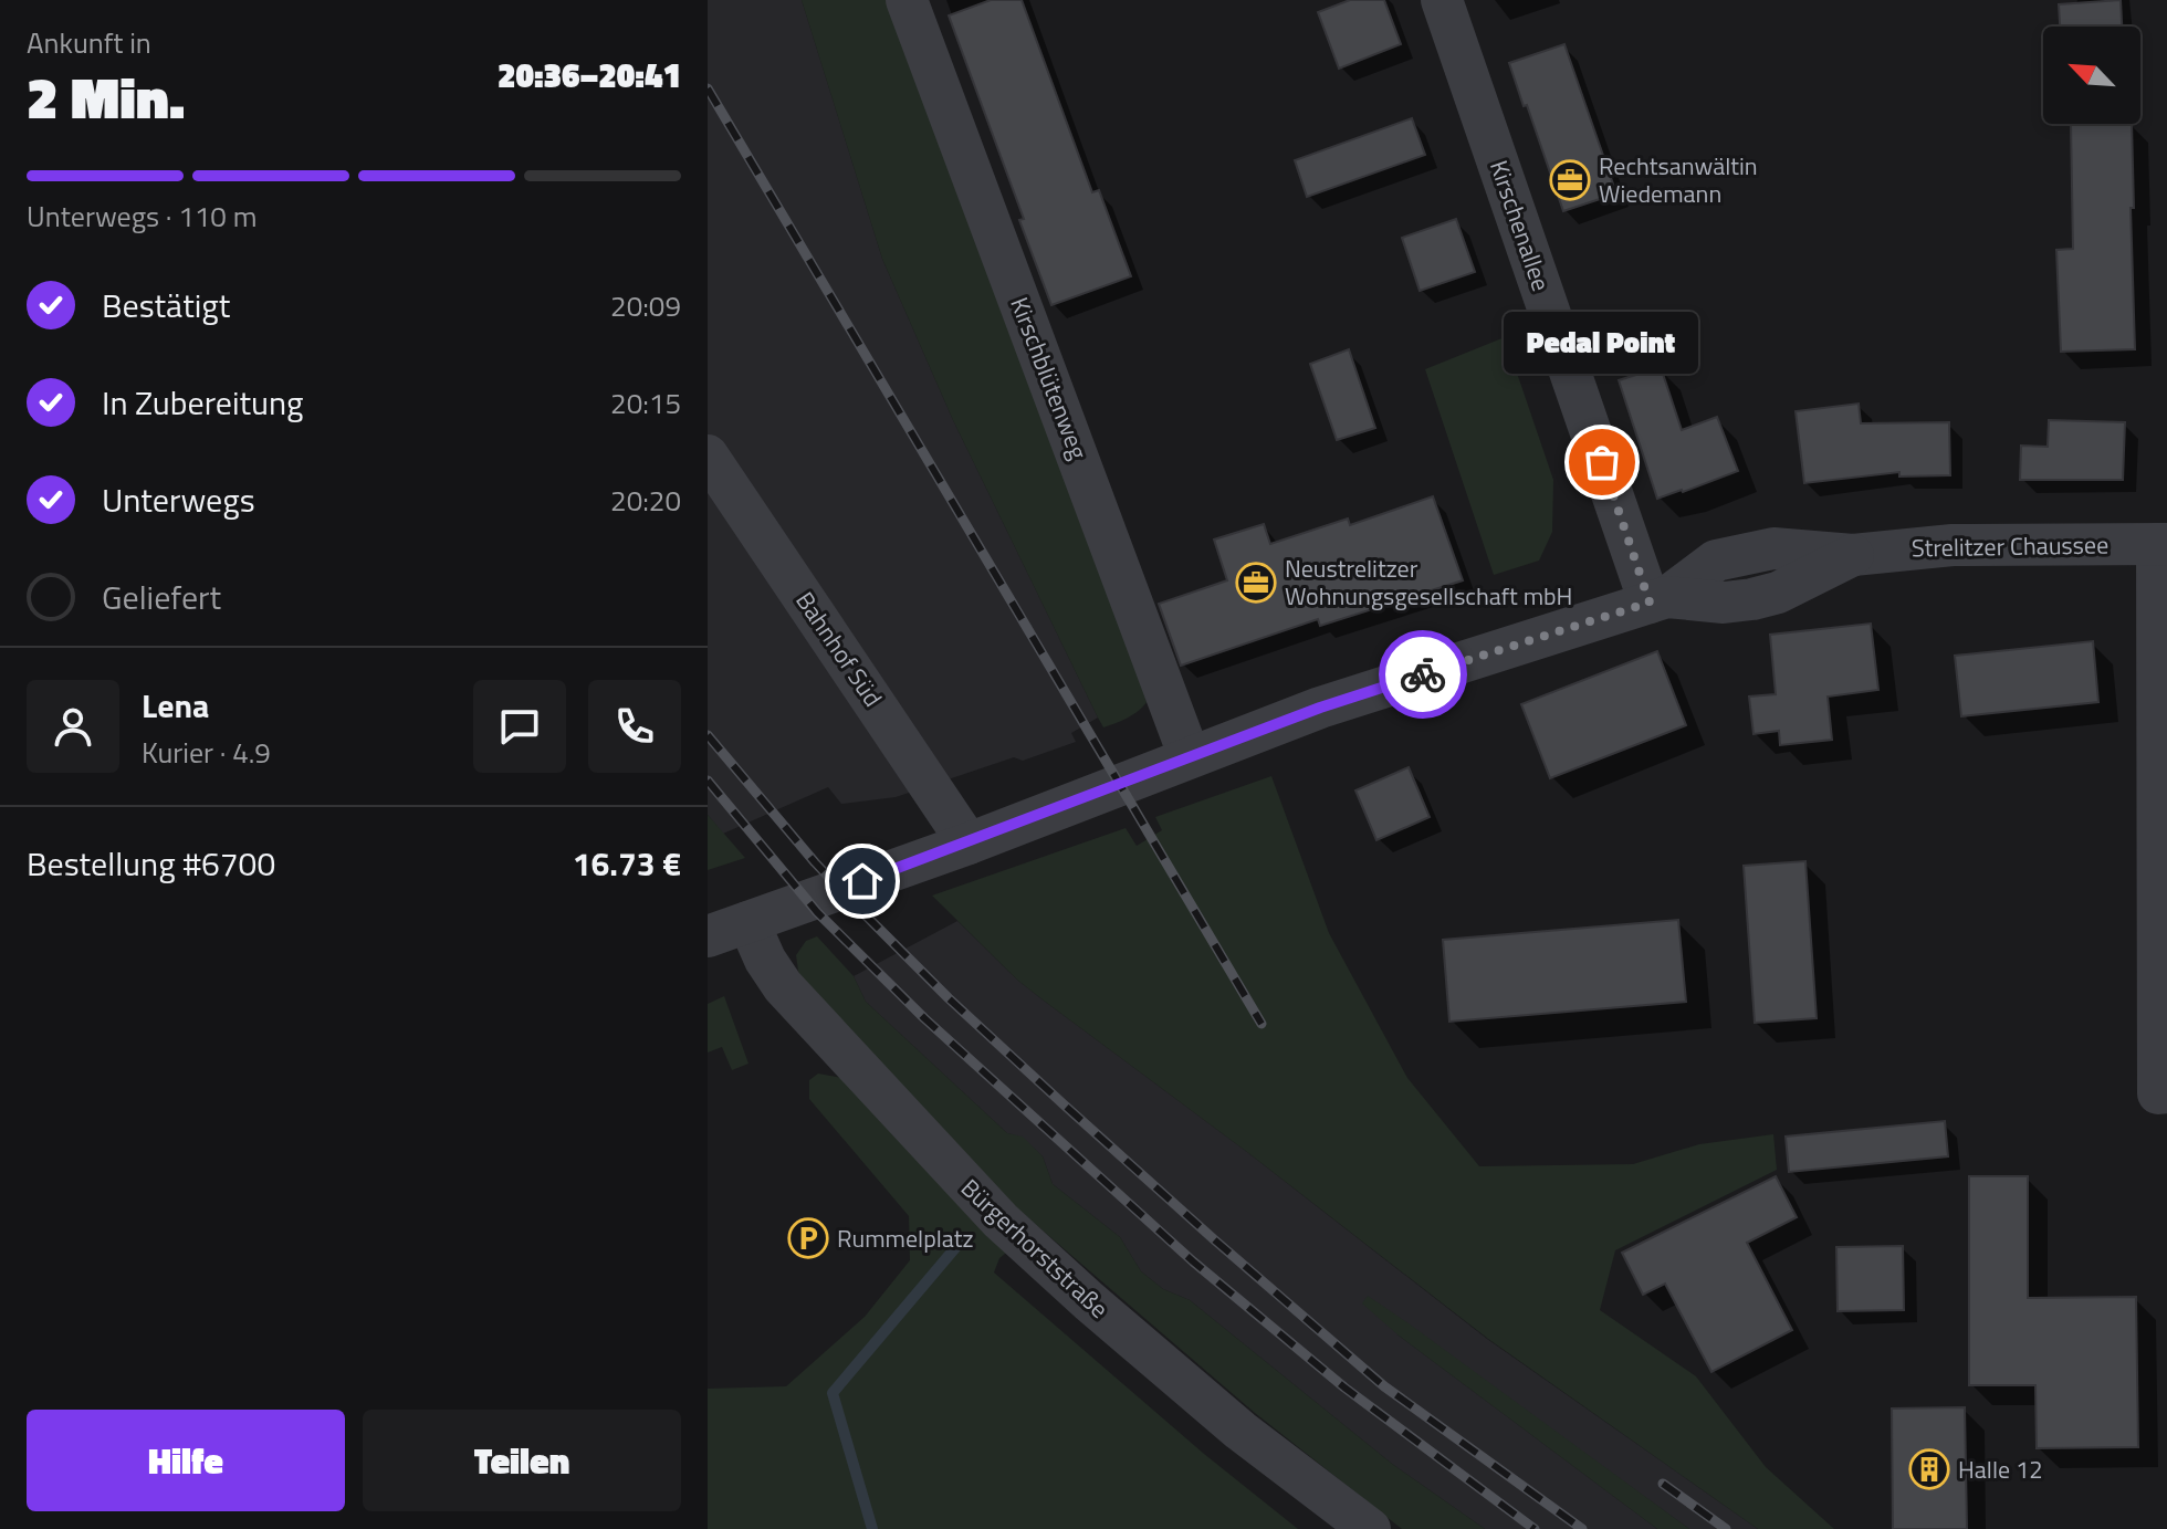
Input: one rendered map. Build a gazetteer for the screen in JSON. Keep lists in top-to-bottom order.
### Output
{
  "streets": {
    "street": [
      "Kirschenallee",
      "Kirschblütenweg",
      "Strelitzer Chaussee",
      "Bahnhof Süd",
      "Bürgerhorststraße"
    ]
  },
  "crossings": [
    ["Kirschenallee", "Strelitzer Chaussee"],
    ["Kirschblütenweg", "Strelitzer Chaussee"],
    ["Strelitzer Chaussee", "Bahnhof Süd"],
    ["Strelitzer Chaussee", "Bürgerhorststraße"]
  ],
  "places": {
    "office": ["Rechtsanwältin Wiedemann", "Neustrelitzer Wohnungsgesellschaft mbH"],
    "other": ["Pedal Point"],
    "parking": ["Rummelplatz"],
    "building": ["Halle 12"]
  },
  "north": "top left",
  "page": {
    "heading": ["2 Min.", "Ankunft in", "20:36–20:41"],
    "panel": [
      "Lena",
      "Kurier · 4.9",
      "Bestellung #6700",
      "16.73 €"
    ],
    "bar": "Unterwegs · 110 m",
    "list": [
      ["Bestätigt", "20:09"],
      ["In Zubereitung", "20:15"],
      ["Unterwegs", "20:20"],
      "Geliefert"
    ],
    "bubble": "Pedal Point",
    "buttons": ["Hilfe", "Teilen"]
  }
}
